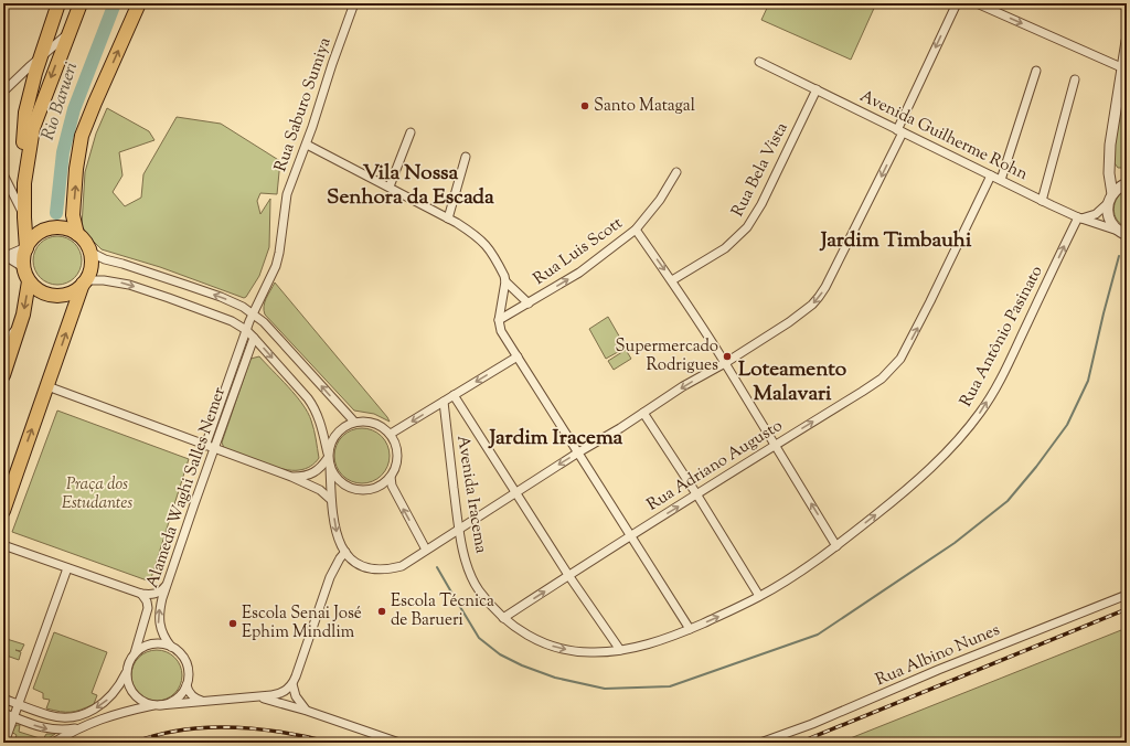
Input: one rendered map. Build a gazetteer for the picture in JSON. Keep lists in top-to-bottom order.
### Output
{
  "streets": {
    "street": [
      "Rua Saburo Sumiya",
      "Avenida Guilherme Rohn",
      "Rua Bela Vista",
      "Rua Luis Scott",
      "Rua Antônio Pasinato",
      "Rua Adriano Augusto",
      "Alameda Waghi Salles Nemer",
      "Avenida Iracema",
      "Rua Albino Nunes"
    ]
  },
  "crossings": [
    ["Rua Saburo Sumiya", "Alameda Waghi Salles Nemer"],
    ["Avenida Guilherme Rohn", "Rua Bela Vista"],
    ["Avenida Guilherme Rohn", "Rua Antônio Pasinato"],
    ["Avenida Guilherme Rohn", "Rua Adriano Augusto"],
    ["Rua Antônio Pasinato", "Avenida Iracema"],
    ["Rua Adriano Augusto", "Avenida Iracema"]
  ],
  "one_way": ["Rua Luis Scott", "Rua Antônio Pasinato", "Rua Adriano Augusto"],
  "districts": [
    "Vila Nossa Senhora da Escada",
    "Jardim Timbauhi",
    "Loteamento Malavari",
    "Jardim Iracema"
  ],
  "water": ["Rio Barueri"],
  "parks": ["Praça dos Estudantes"],
  "places": [
    "Santo Matagal",
    "Supermercado Rodrigues",
    "Escola Técnica de Barueri",
    "Escola Senai José Ephim Mindlim"
  ]
}
